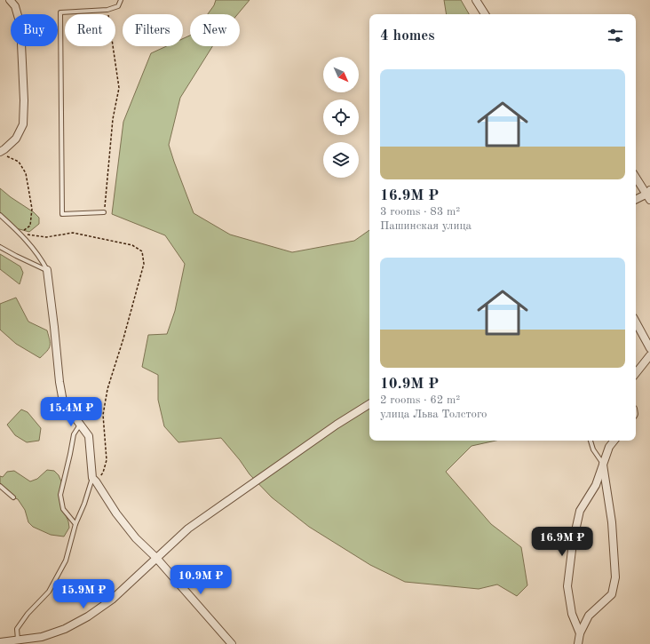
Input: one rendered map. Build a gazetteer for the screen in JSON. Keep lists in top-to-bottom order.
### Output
{
  "north": "bottom right",
  "page": {
    "chip": [
      "Buy",
      "Rent",
      "Filters",
      "New"
    ],
    "heading": "4 homes",
    "list": [
      {
        "name": "16.9M ₽",
        "note": "3 rooms · 83 m² · Пашинская улица"
      },
      {
        "name": "10.9M ₽",
        "note": "2 rooms · 62 m² · улица Льва Толстого"
      }
    ],
    "price": [
      "15.4M ₽",
      "16.9M ₽",
      "10.9M ₽",
      "15.9M ₽"
    ]
  }
}
